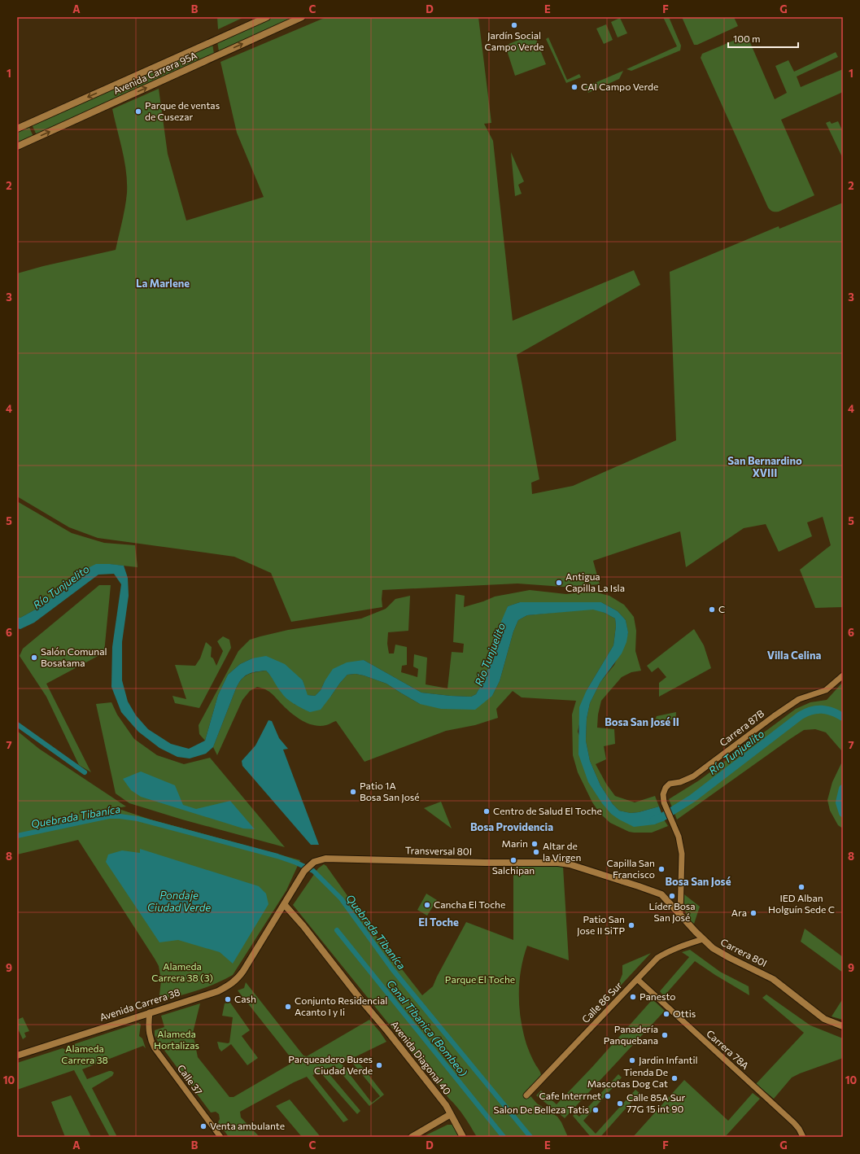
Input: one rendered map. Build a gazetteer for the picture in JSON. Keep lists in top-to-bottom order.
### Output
{
  "streets": {
    "main road": [
      "Avenida Carrera 95A",
      "Transversal 80I",
      "Carrera 80I",
      "Avenida Carrera 38",
      "Avenida Diagonal 40"
    ],
    "street": [
      "Carrera 87B",
      "Calle 86 Sur",
      "Carrera 78A",
      "Calle 37"
    ]
  },
  "crossings": [
    ["Carrera 87B", "Carrera 80I"],
    ["Transversal 80I", "Carrera 80I"],
    ["Transversal 80I", "Avenida Carrera 38"],
    ["Carrera 80I", "Calle 86 Sur"],
    ["Calle 86 Sur", "Carrera 78A"],
    ["Avenida Carrera 38", "Avenida Diagonal 40"],
    ["Avenida Carrera 38", "Calle 37"]
  ],
  "districts": [
    "La Marlene",
    "San Bernardino XVIII",
    "Villa Celina",
    "Bosa San José II",
    "Bosa Providencia",
    "Bosa San José",
    "El Toche"
  ],
  "water": [
    "Río Tunjuelito",
    "Quebrada Tibaníca",
    "Pondaje Ciudad Verde",
    "Canal Tibanica (Bombeo)"
  ],
  "parks": [
    "Alameda Carrera 38 (3)",
    "Parque El Toche",
    "Alameda Hortalizas",
    "Alameda Carrera 38"
  ],
  "places": [
    "Jardín Social Campo Verde",
    "CAI Campo Verde",
    "Parque de ventas de Cusezar",
    "Antigua Capilla La Isla",
    "C",
    "Salón Comunal Bosatama",
    "Patio 1A Bosa San José",
    "Centro de Salud El Toche",
    "Marin",
    "Altar de la Virgen",
    "Salchipan",
    "Capilla San Francisco",
    "IED Alban Holguín Sede C",
    "Líder Bosa San José",
    "Cancha El Toche",
    "Ara",
    "Patio San Jose II SiTP",
    "Panesto",
    "Cash",
    "Conjunto Residencial Acanto I y Ii",
    "Ottis",
    "Panadería Panquebana",
    "Jardin Infantil",
    "Parqueadero Buses Ciudad Verde",
    "Tienda De Mascotas Dog Cat",
    "Cafe Interrnet",
    "Calle 85A Sur 77G 15 int 90",
    "Salon De Belleza Tatis",
    "Venta ambulante"
  ],
  "scale_bar": "100 m",
  "grid": {
    "columns": [
      "A",
      "B",
      "C",
      "D",
      "E",
      "F",
      "G"
    ],
    "rows": [
      "1",
      "2",
      "3",
      "4",
      "5",
      "6",
      "7",
      "8",
      "9",
      "10"
    ]
  }
}
